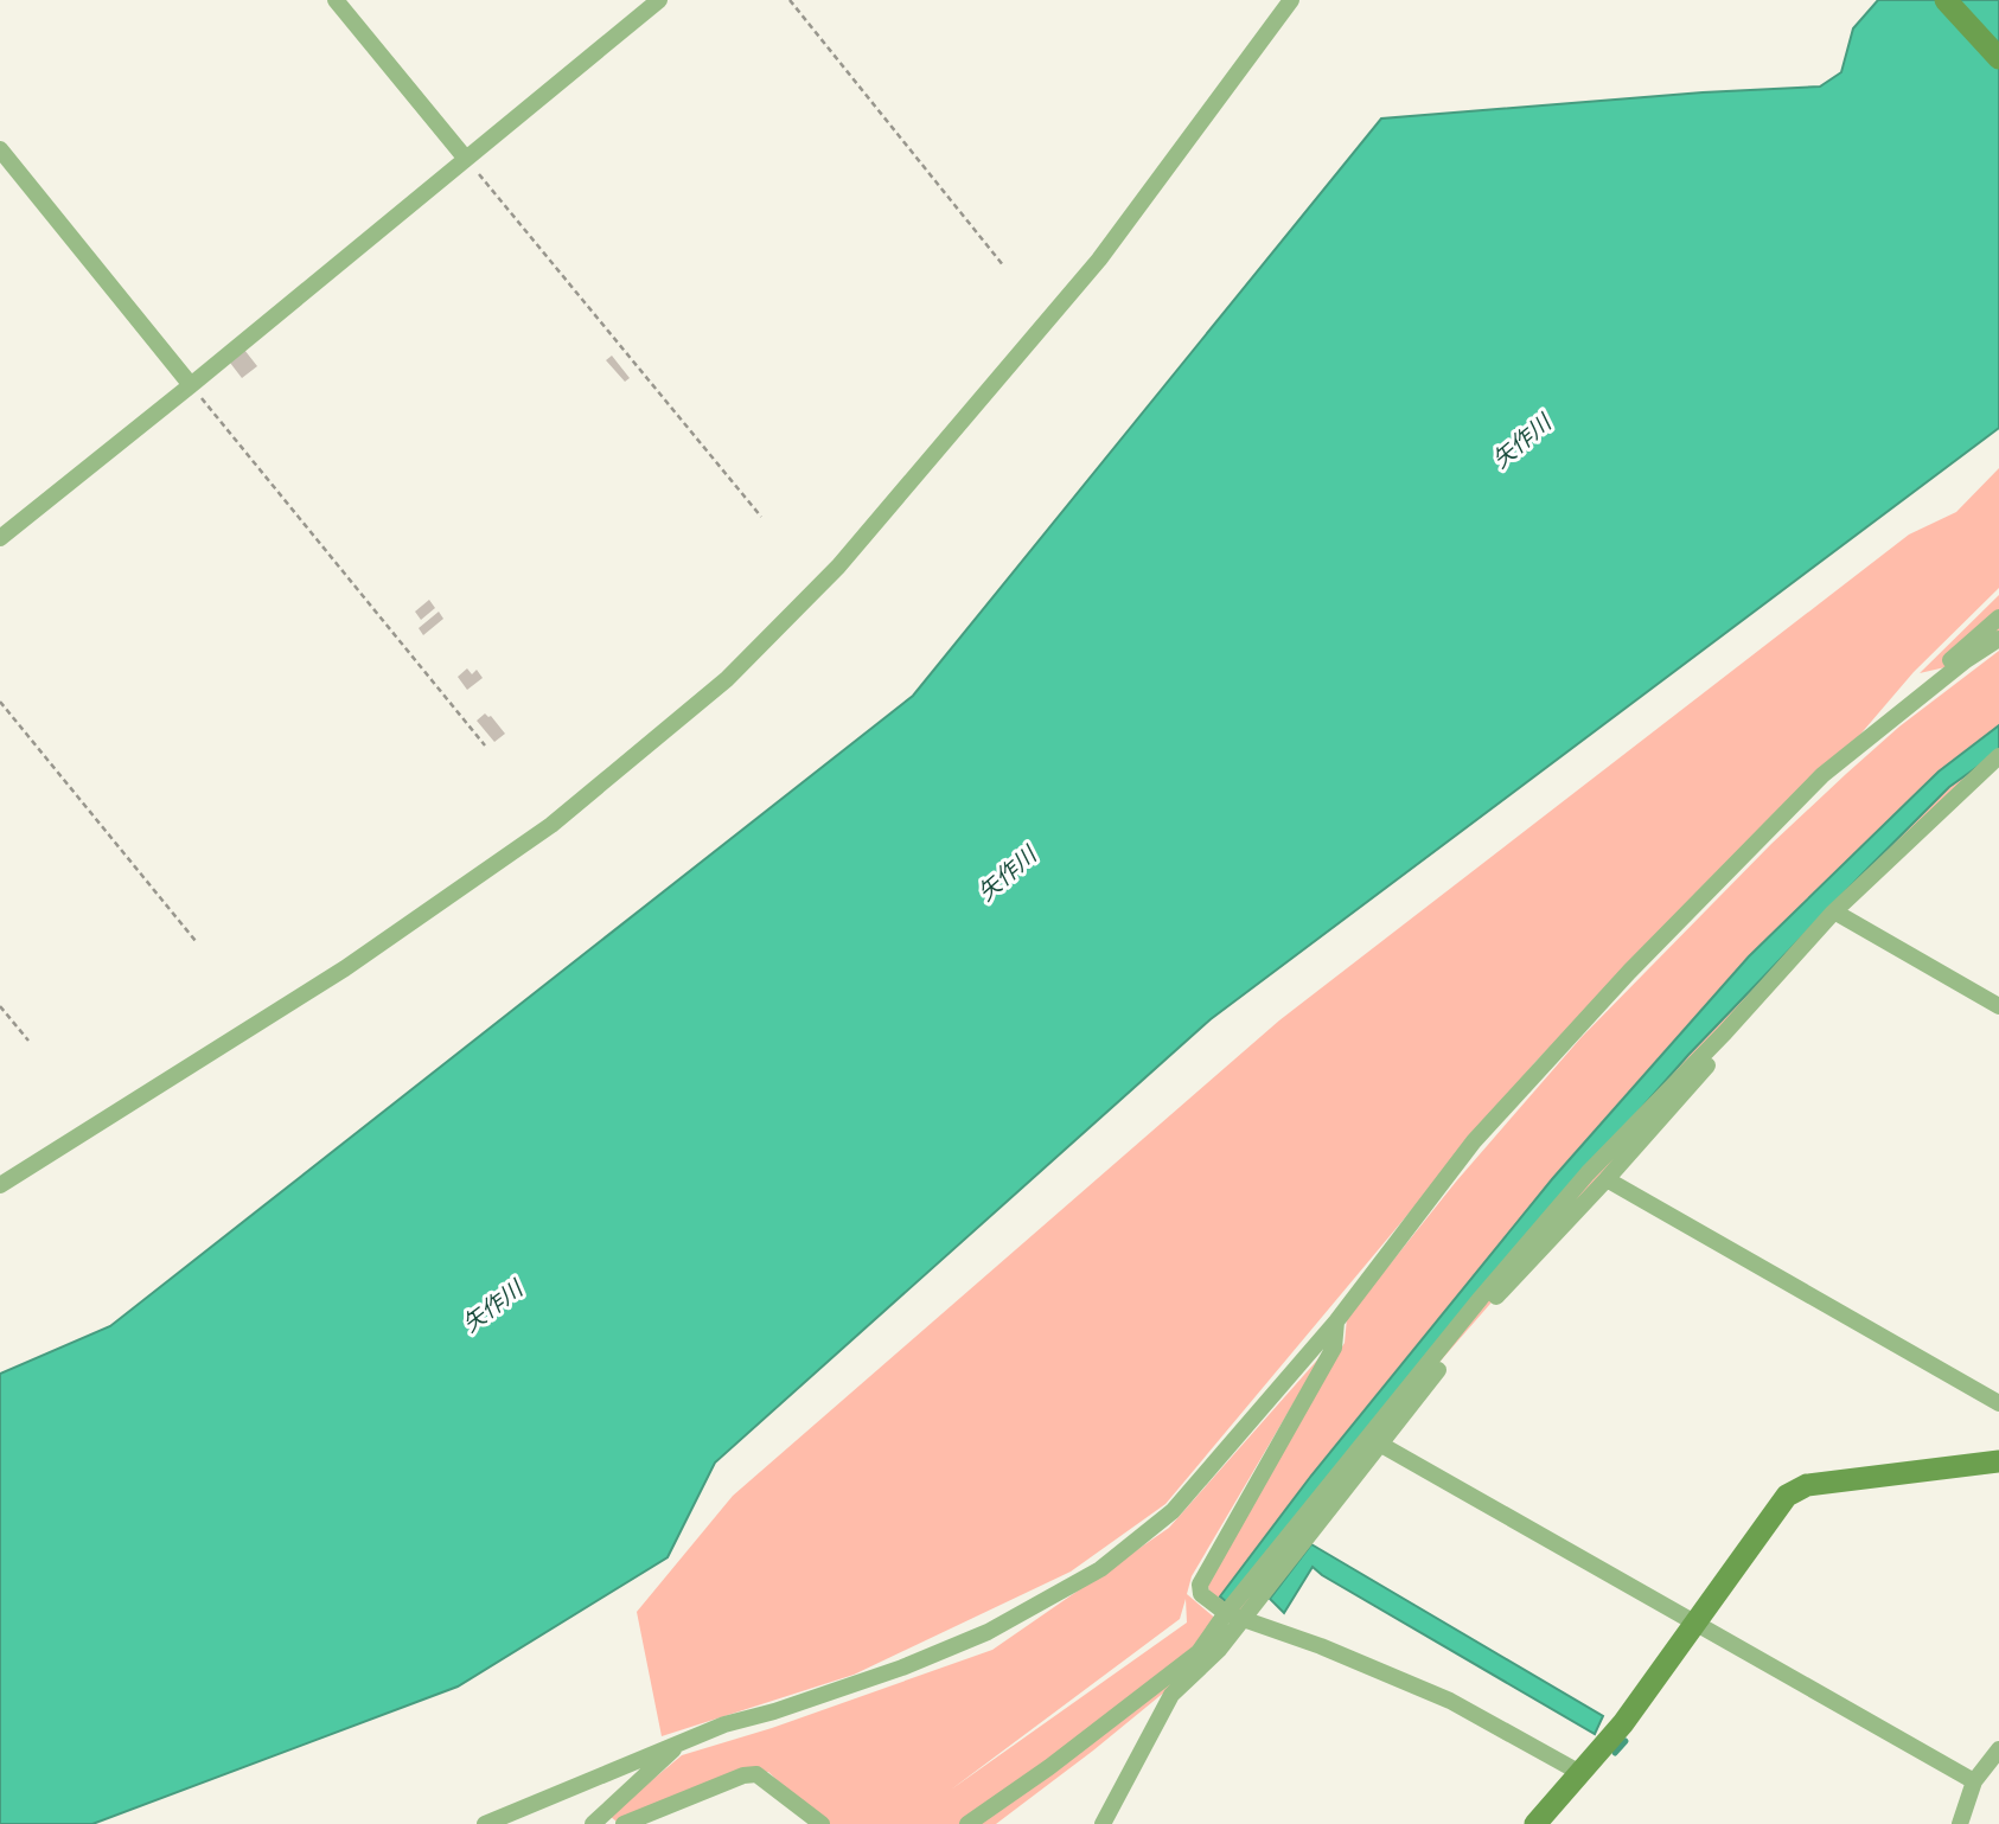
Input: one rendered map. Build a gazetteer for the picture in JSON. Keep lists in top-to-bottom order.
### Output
{
  "water": ["矢作川"]
}
